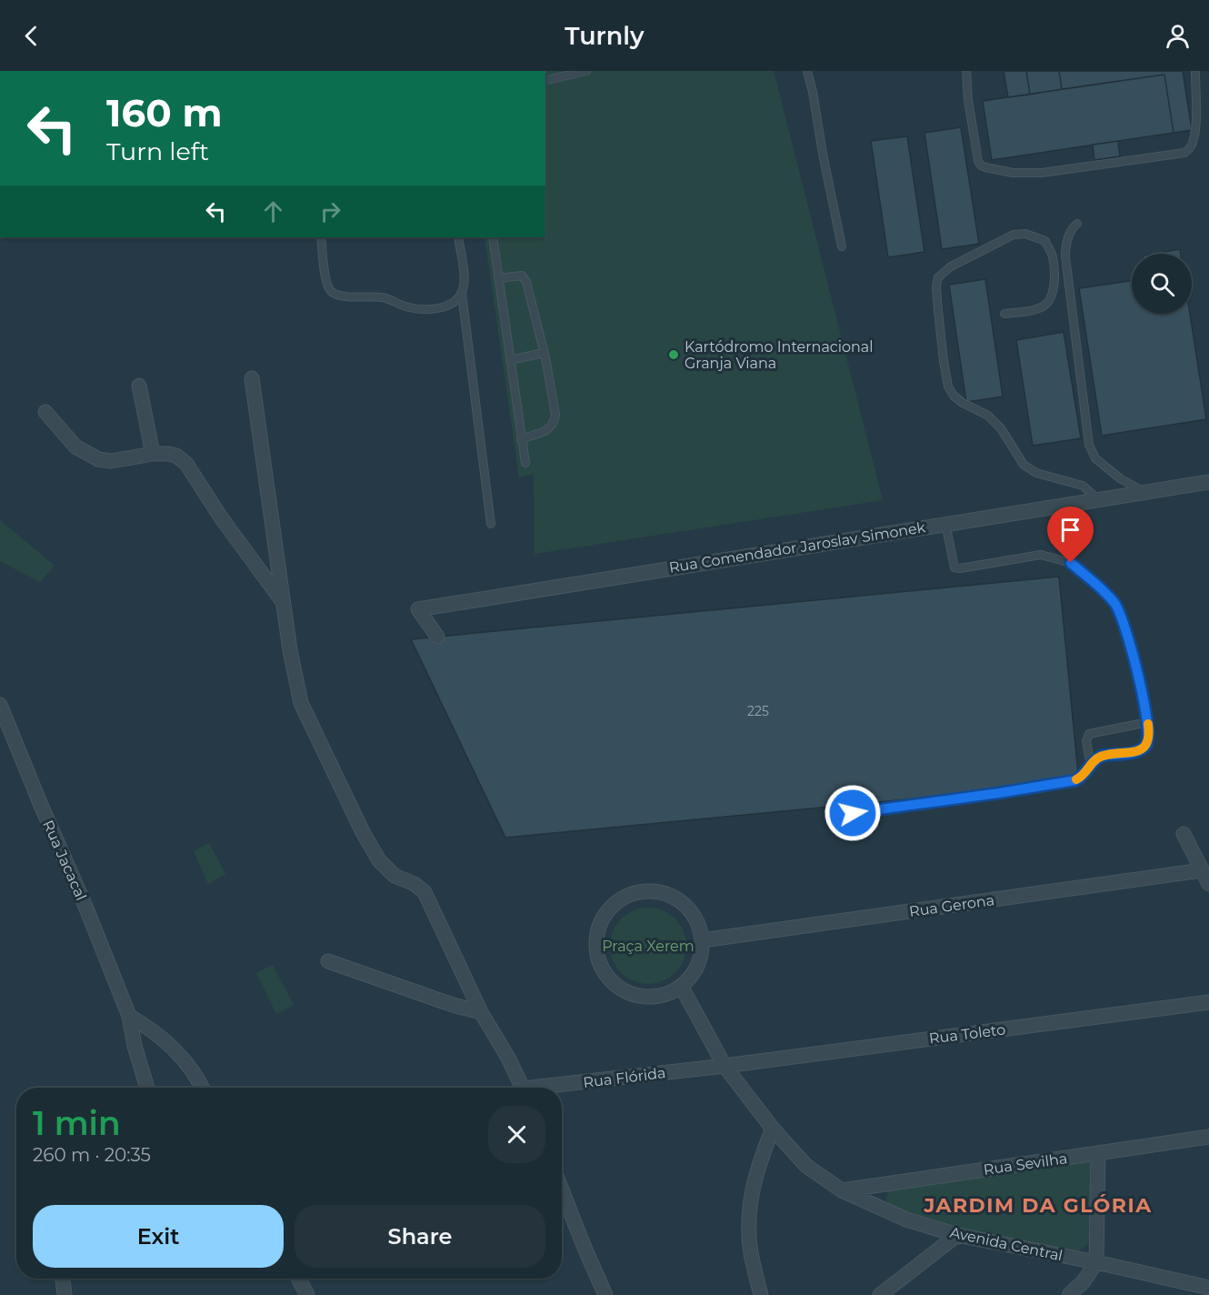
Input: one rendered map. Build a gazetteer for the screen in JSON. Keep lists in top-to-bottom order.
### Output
{
  "streets": {
    "street": [
      "Rua Comendador Jaroslav Simonek",
      "Rua Jacacal",
      "Rua Gerona",
      "Rua Toleto",
      "Rua Flórida",
      "Rua Sevilha",
      "Avenida Central"
    ]
  },
  "crossings": [
    ["Rua Gerona", "Avenida Central"],
    ["Rua Toleto", "Rua Flórida"],
    ["Rua Toleto", "Avenida Central"],
    ["Rua Flórida", "Avenida Central"],
    ["Rua Sevilha", "Avenida Central"]
  ],
  "districts": ["JARDIM DA GLÓRIA"],
  "parks": ["Praça Xerem"],
  "places": ["Kartódromo Internacional Granja Viana"],
  "house_numbers": ["225"],
  "page": {
    "header": "Turnly",
    "turn": ["160 m", "Turn left"],
    "heading": ["1 min", "260 m · 20:35"],
    "buttons": ["Exit", "Share"]
  }
}
